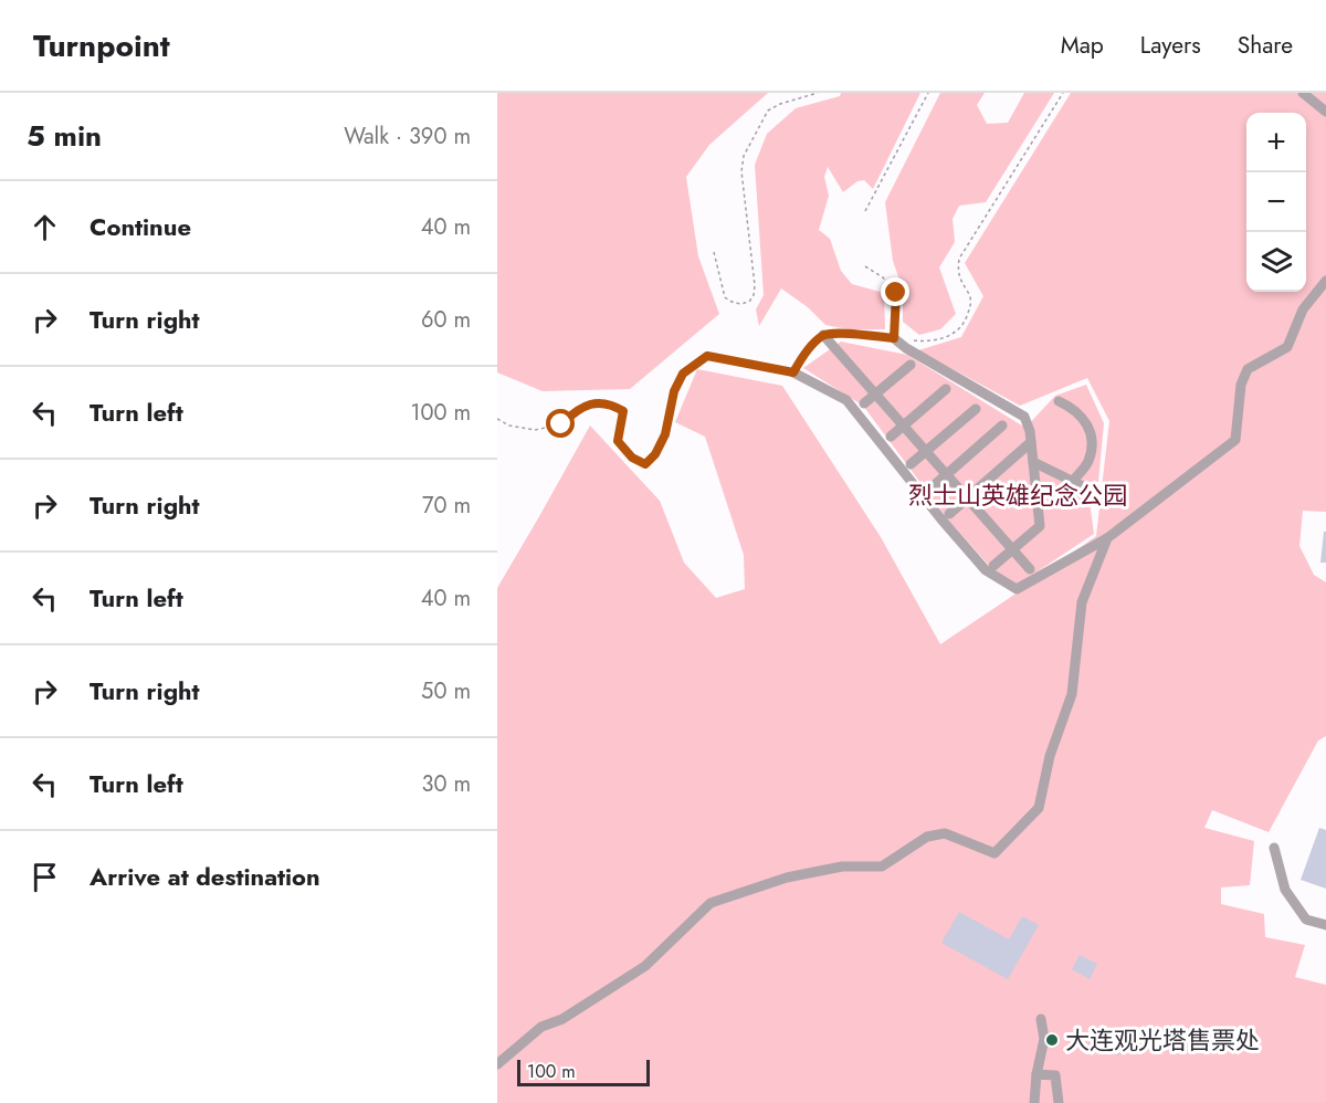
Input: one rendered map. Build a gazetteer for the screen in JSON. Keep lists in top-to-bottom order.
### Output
{
  "parks": ["烈士山英雄纪念公园"],
  "places": ["大连观光塔售票处"],
  "scale_bar": "100 m",
  "page": {
    "header": "Turnpoint",
    "nav": ["Map", "Layers", "Share"],
    "heading": ["5 min", "Walk · 390 m"],
    "map_buttons": ["+", "−"],
    "list": [
      ["Continue", "40 m"],
      ["Turn right", "60 m"],
      ["Turn left", "100 m"],
      ["Turn right", "70 m"],
      ["Turn left", "40 m"],
      ["Turn right", "50 m"],
      ["Turn left", "30 m"],
      "Arrive at destination"
    ],
    "scale": "100 m"
  }
}
